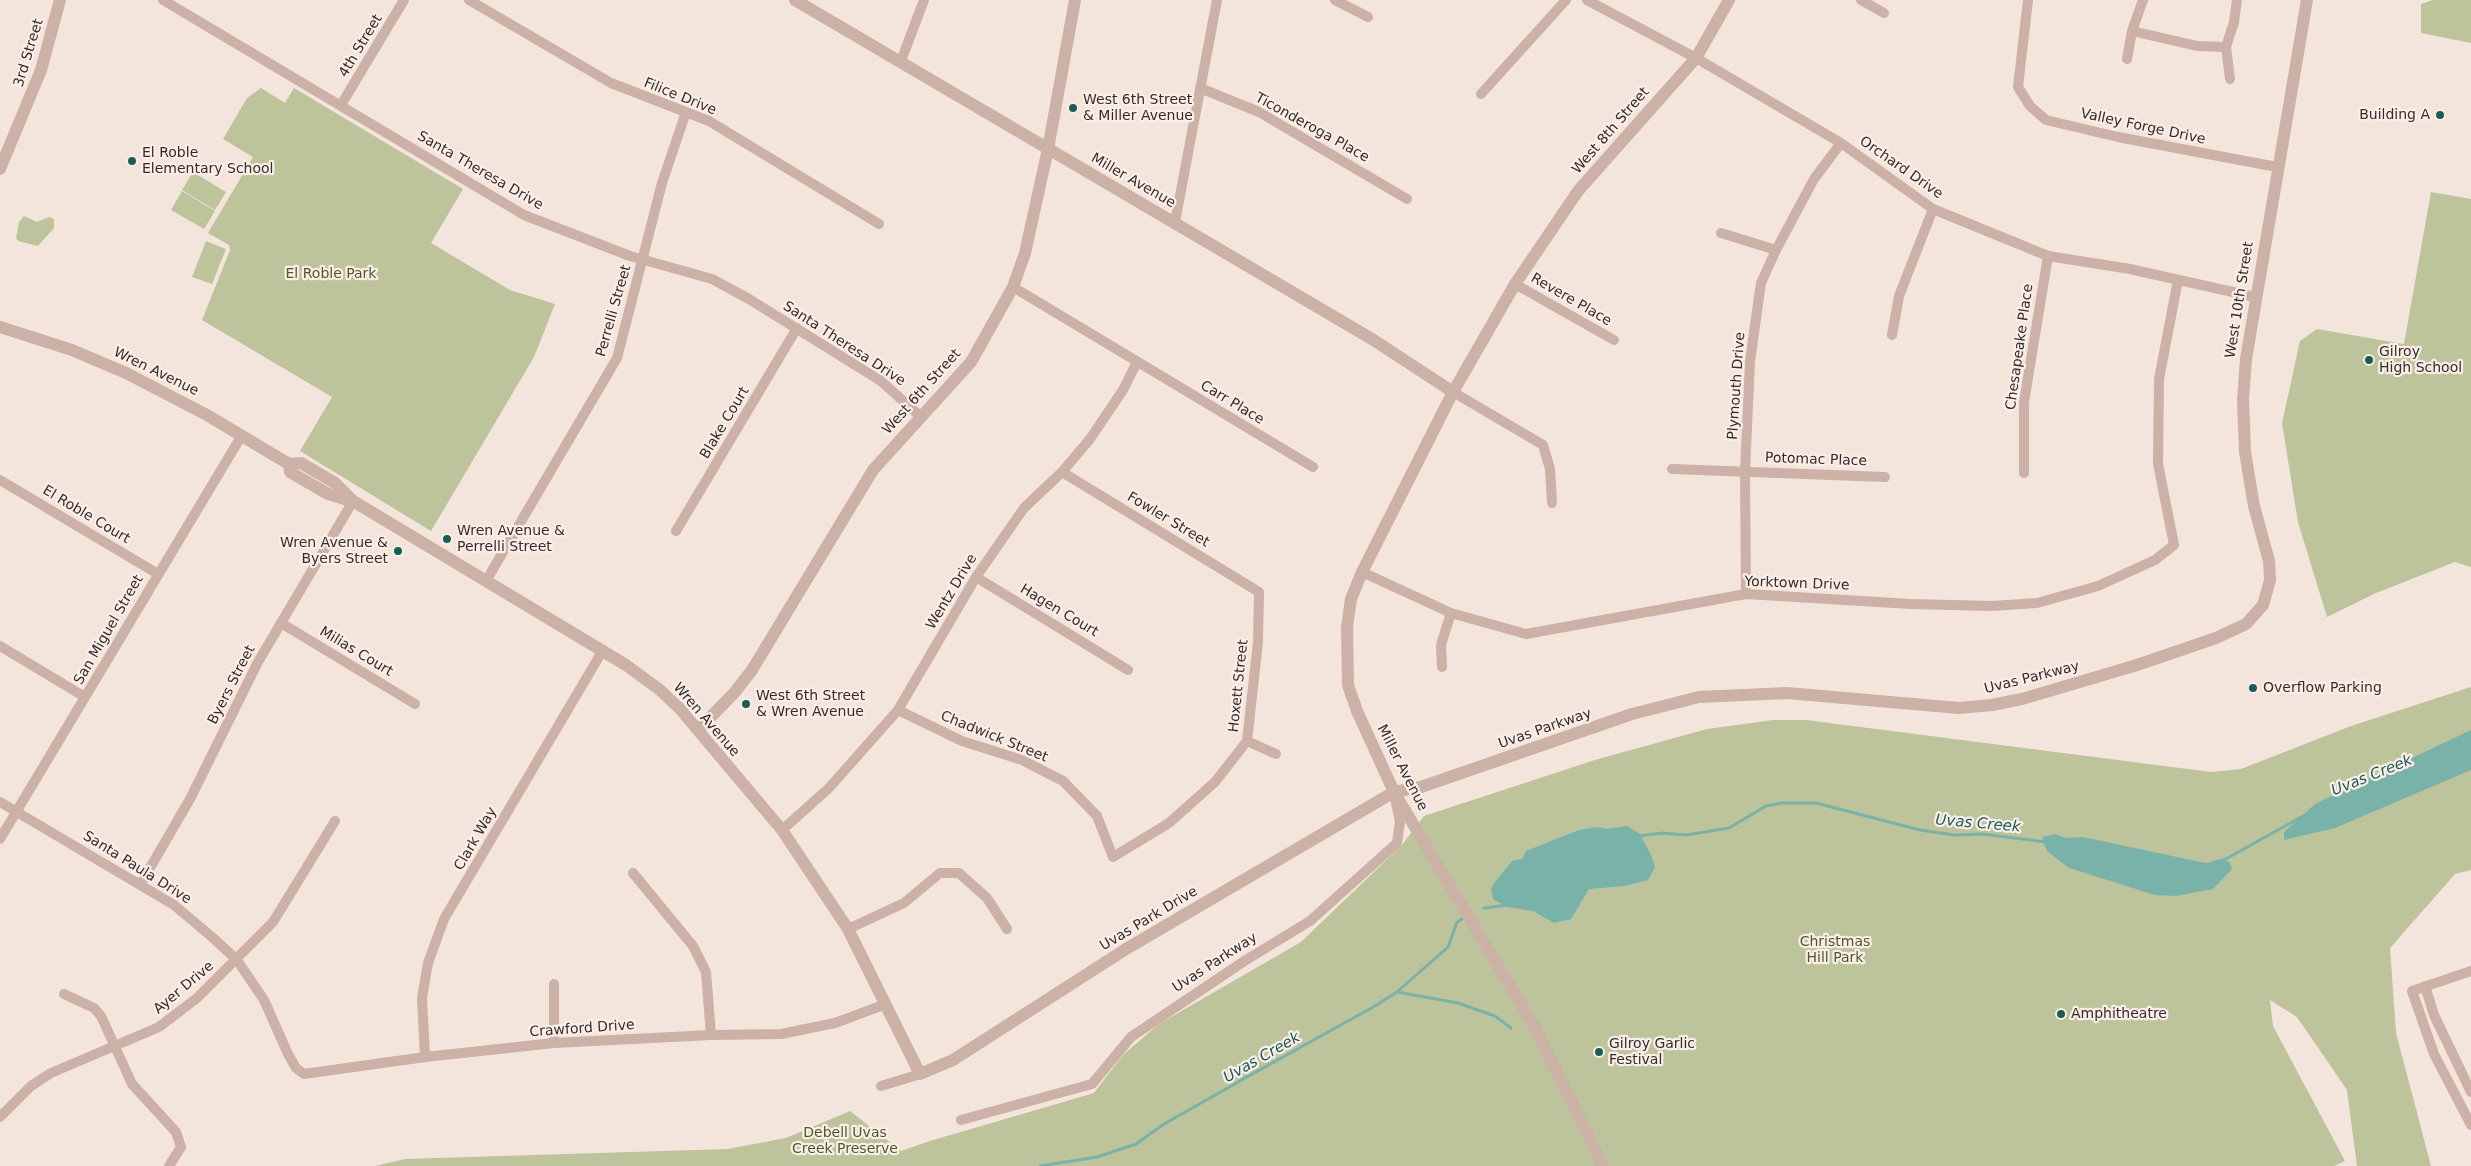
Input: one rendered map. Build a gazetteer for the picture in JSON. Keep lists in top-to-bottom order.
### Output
{
  "streets": {
    "street": [
      "4th Street",
      "3rd Street",
      "Filice Drive",
      "Valley Forge Drive",
      "Ticonderoga Place",
      "West 8th Street",
      "Orchard Drive",
      "Santa Theresa Drive",
      "Miller Avenue",
      "Revere Place",
      "West 10th Street",
      "Perrelli Street",
      "Chesapeake Place",
      "Wren Avenue",
      "Plymouth Drive",
      "West 6th Street",
      "Carr Place",
      "Blake Court",
      "Potomac Place",
      "El Roble Court",
      "Fowler Street",
      "Yorktown Drive",
      "Wentz Drive",
      "Hagen Court",
      "San Miguel Street",
      "Milias Court",
      "Uvas Parkway",
      "Byers Street",
      "Hoxett Street",
      "Chadwick Street",
      "Clark Way",
      "Santa Paula Drive",
      "Uvas Park Drive",
      "Ayer Drive",
      "Crawford Drive"
    ]
  },
  "crossings": [
    ["4th Street", "Santa Theresa Drive"],
    ["Filice Drive", "Perrelli Street"],
    ["Valley Forge Drive", "West 10th Street"],
    ["West 8th Street", "Orchard Drive"],
    ["West 8th Street", "Miller Avenue"],
    ["West 8th Street", "Revere Place"],
    ["Orchard Drive", "West 10th Street"],
    ["Orchard Drive", "Chesapeake Place"],
    ["Orchard Drive", "Plymouth Drive"],
    ["Orchard Drive", "Yorktown Drive"],
    ["Santa Theresa Drive", "Perrelli Street"],
    ["Santa Theresa Drive", "West 6th Street"],
    ["Santa Theresa Drive", "Blake Court"],
    ["Miller Avenue", "Revere Place"],
    ["Miller Avenue", "West 6th Street"],
    ["Miller Avenue", "Yorktown Drive"],
    ["Miller Avenue", "Uvas Parkway"],
    ["Miller Avenue", "Uvas Park Drive"],
    ["West 10th Street", "Uvas Parkway"],
    ["Perrelli Street", "Wren Avenue"],
    ["Wren Avenue", "West 6th Street"],
    ["Wren Avenue", "Wentz Drive"],
    ["Wren Avenue", "San Miguel Street"],
    ["Wren Avenue", "Byers Street"],
    ["Wren Avenue", "Clark Way"],
    ["Wren Avenue", "Uvas Park Drive"],
    ["Wren Avenue", "Crawford Drive"],
    ["Plymouth Drive", "Potomac Place"],
    ["Plymouth Drive", "Yorktown Drive"],
    ["West 6th Street", "Carr Place"],
    ["Carr Place", "Wentz Drive"],
    ["El Roble Court", "San Miguel Street"],
    ["Fowler Street", "Wentz Drive"],
    ["Fowler Street", "Hoxett Street"],
    ["Wentz Drive", "Hagen Court"],
    ["Wentz Drive", "Chadwick Street"],
    ["San Miguel Street", "Santa Paula Drive"],
    ["Milias Court", "Byers Street"],
    ["Uvas Parkway", "Uvas Park Drive"],
    ["Byers Street", "Santa Paula Drive"],
    ["Hoxett Street", "Chadwick Street"],
    ["Clark Way", "Crawford Drive"],
    ["Santa Paula Drive", "Ayer Drive"],
    ["Santa Paula Drive", "Crawford Drive"]
  ],
  "water": ["Uvas Creek"],
  "parks": ["El Roble Park", "Christmas Hill Park", "Debell Uvas Creek Preserve"],
  "places": [
    "West 6th Street & Miller Avenue",
    "Building A",
    "El Roble Elementary School",
    "Gilroy High School",
    "Wren Avenue & Perrelli Street",
    "Wren Avenue & Byers Street",
    "Overflow Parking",
    "West 6th Street & Wren Avenue",
    "Amphitheatre",
    "Gilroy Garlic Festival"
  ]
}
